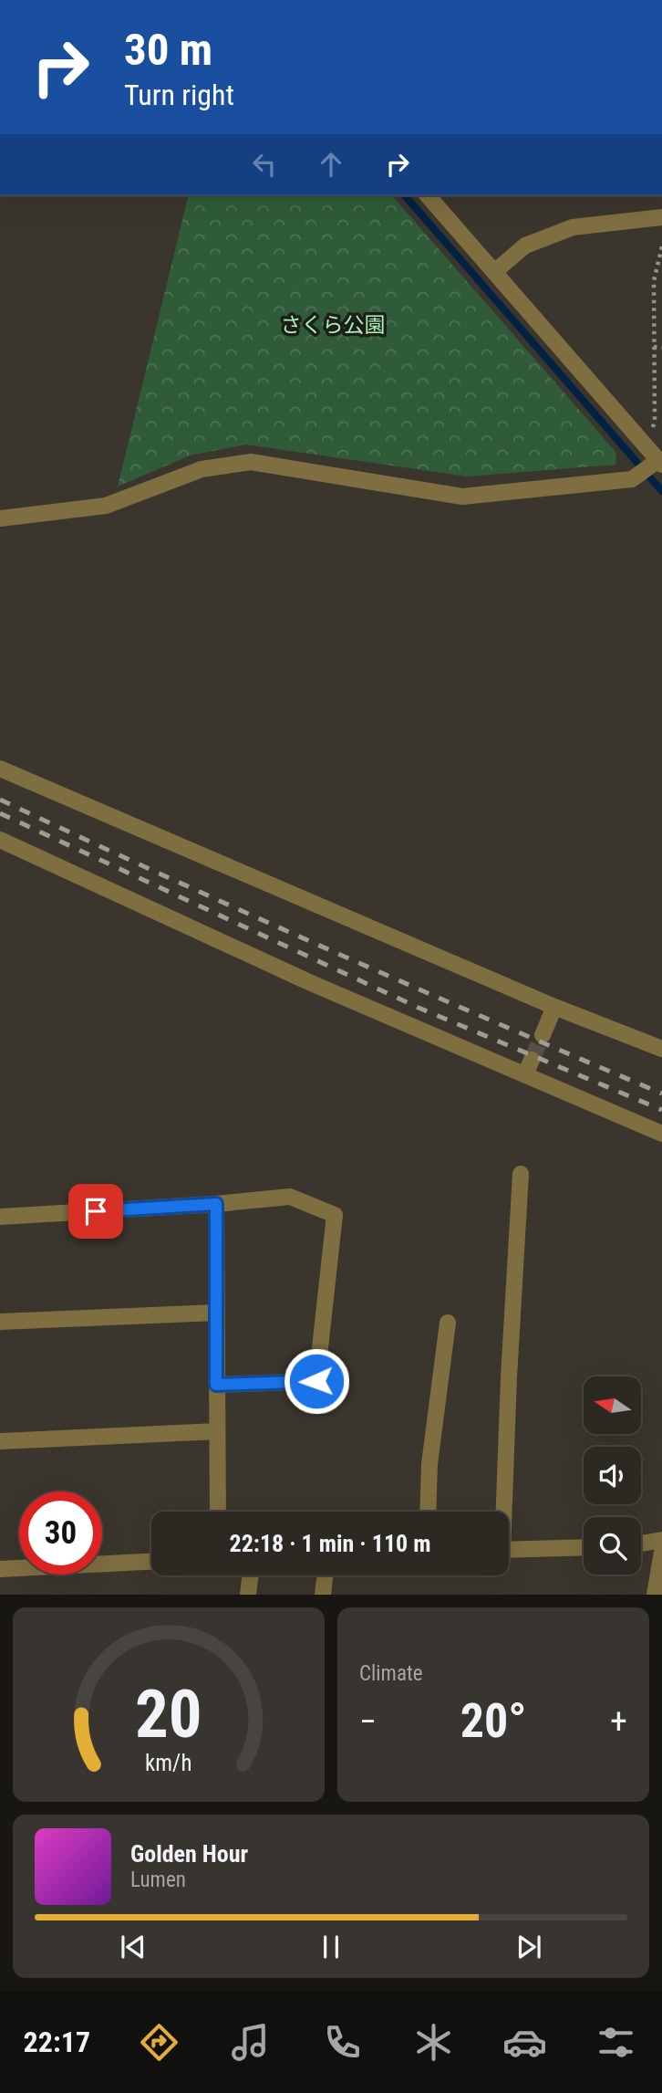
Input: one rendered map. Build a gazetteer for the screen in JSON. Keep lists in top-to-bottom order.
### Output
{
  "parks": ["さくら公園"],
  "north": "left",
  "page": {
    "turn": ["30 m", "Turn right"],
    "limit": "30",
    "trip": "22:18 · 1 min · 110 m",
    "tile": "Climate",
    "heat": ["−", "20°", "+"],
    "song": ["Golden Hour", "Lumen"],
    "tabs": "22:17",
    "gauge": ["20", "km/h"]
  }
}
